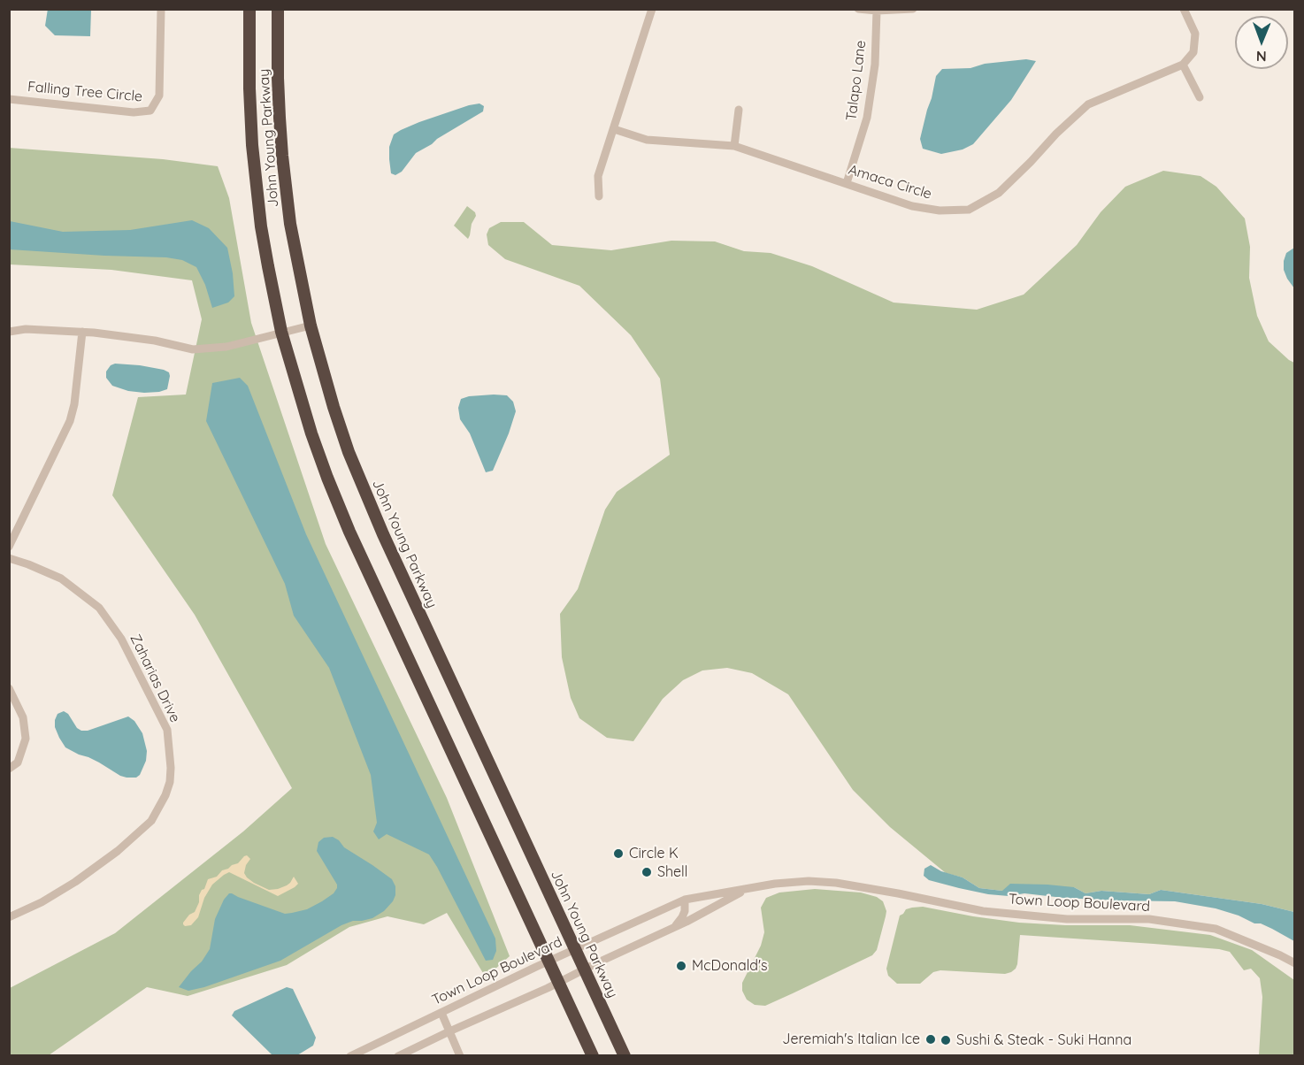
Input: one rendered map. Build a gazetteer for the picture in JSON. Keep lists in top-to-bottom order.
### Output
{
  "streets": {
    "highway": ["John Young Parkway"],
    "street": [
      "Talapo Lane",
      "Falling Tree Circle",
      "Amaca Circle",
      "Zaharias Drive",
      "Town Loop Boulevard"
    ]
  },
  "crossings": [
    ["Talapo Lane", "Amaca Circle"],
    ["John Young Parkway", "Town Loop Boulevard"]
  ],
  "places": [
    "Circle K",
    "Shell",
    "McDonald's",
    "Jeremiah's Italian Ice",
    "Sushi & Steak - Suki Hanna"
  ],
  "north": "bottom"
}
